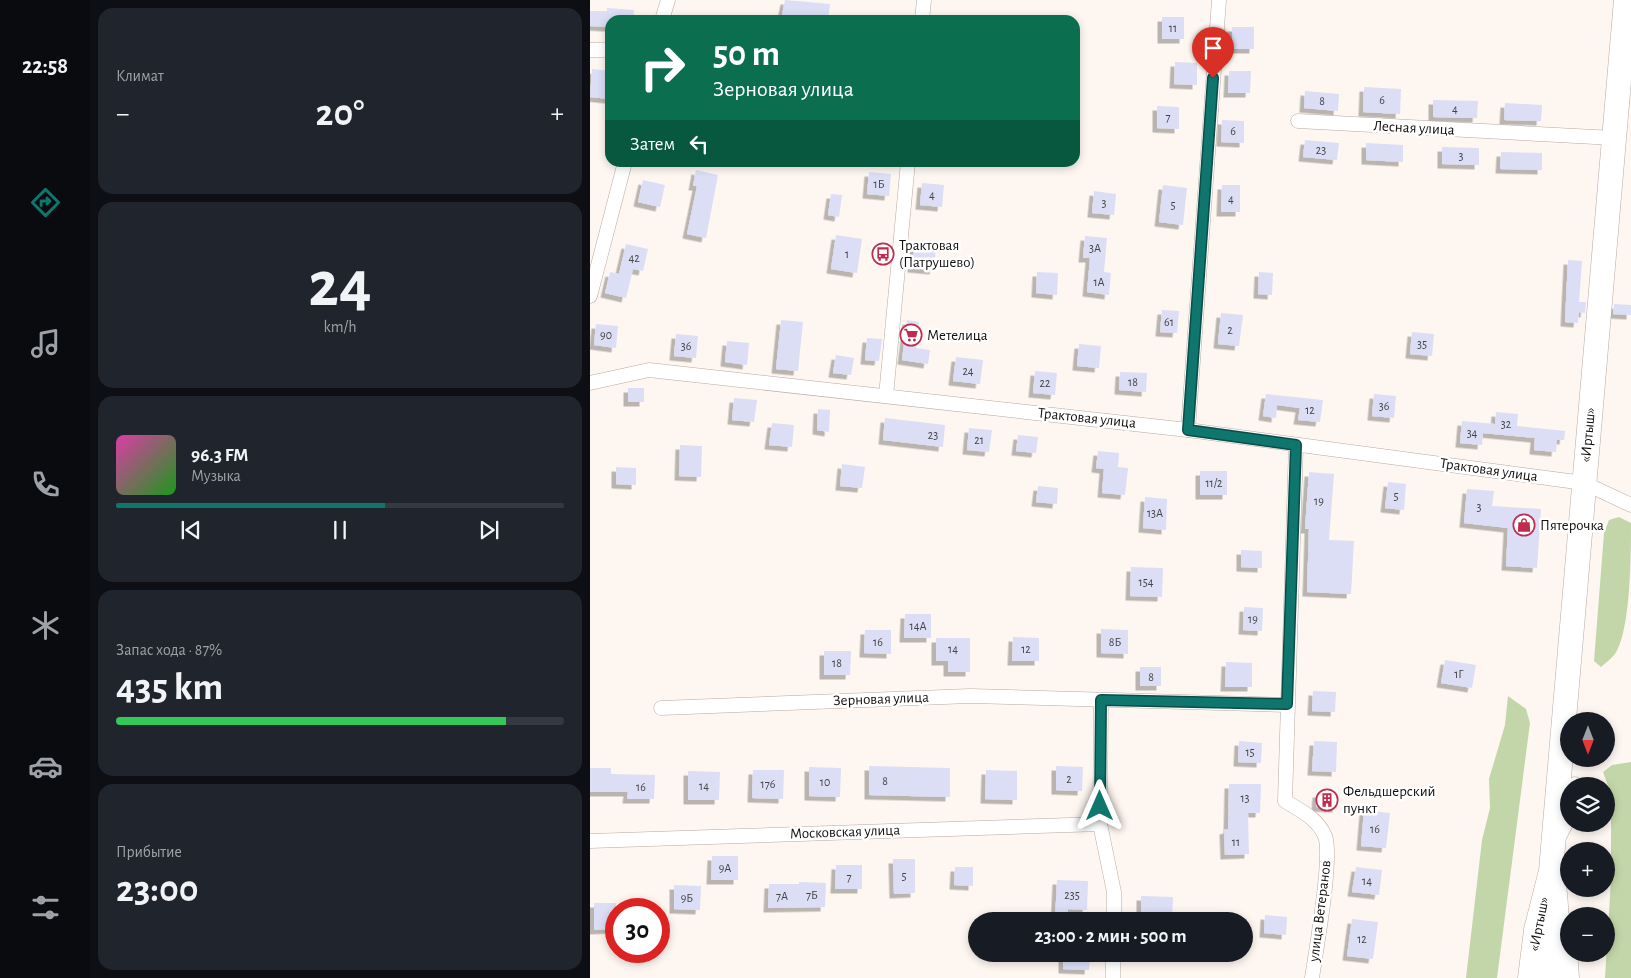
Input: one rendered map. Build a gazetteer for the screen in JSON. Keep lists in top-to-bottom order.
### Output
{
  "streets": {
    "highway": ["«Иртыш»"],
    "street": [
      "Лесная улица",
      "Трактовая улица",
      "Зерновая улица",
      "Московская улица",
      "улица Ветеранов"
    ]
  },
  "crossings": [
    ["Лесная улица", "«Иртыш»"],
    ["Трактовая улица", "«Иртыш»"],
    ["Трактовая улица", "улица Ветеранов"],
    ["Зерновая улица", "улица Ветеранов"]
  ],
  "places": {
    "bus stop": ["Трактовая (Патрушево)"],
    "supermarket": ["Метелица"],
    "shop": ["Пятерочка"],
    "building": ["Фельдшерский пункт"]
  },
  "house_numbers": [
    "11",
    "6",
    "8",
    "4",
    "7",
    "6",
    "23",
    "3",
    "1Б",
    "4",
    "4",
    "3",
    "5",
    "3А",
    "1",
    "42",
    "1А",
    "61",
    "2",
    "90",
    "35",
    "36",
    "24",
    "18",
    "22",
    "36",
    "12",
    "32",
    "34",
    "23",
    "21",
    "11/2",
    "5",
    "19",
    "3",
    "13А",
    "154",
    "19",
    "14А",
    "16",
    "8Б",
    "14",
    "12",
    "18",
    "1Г",
    "8",
    "15",
    "2",
    "8",
    "10",
    "176",
    "14",
    "16",
    "13",
    "16",
    "11",
    "9А",
    "5",
    "7",
    "14",
    "7Б",
    "235",
    "7А",
    "9Б",
    "12"
  ],
  "north": "bottom",
  "page": {
    "tabs": "22:58",
    "tile": [
      "Климат",
      ["24", "km/h"],
      ["Запас хода · 87%", "435 km"],
      ["Прибытие", "23:00"]
    ],
    "turn": ["50 m", "Зерновая улица"],
    "heat": ["−", "20°", "+"],
    "then": "Затем",
    "song": ["96.3 FM", "Музыка"],
    "map_buttons": ["+", "−"],
    "limit": "30",
    "trip": "23:00 · 2 мин · 500 m"
  }
}
